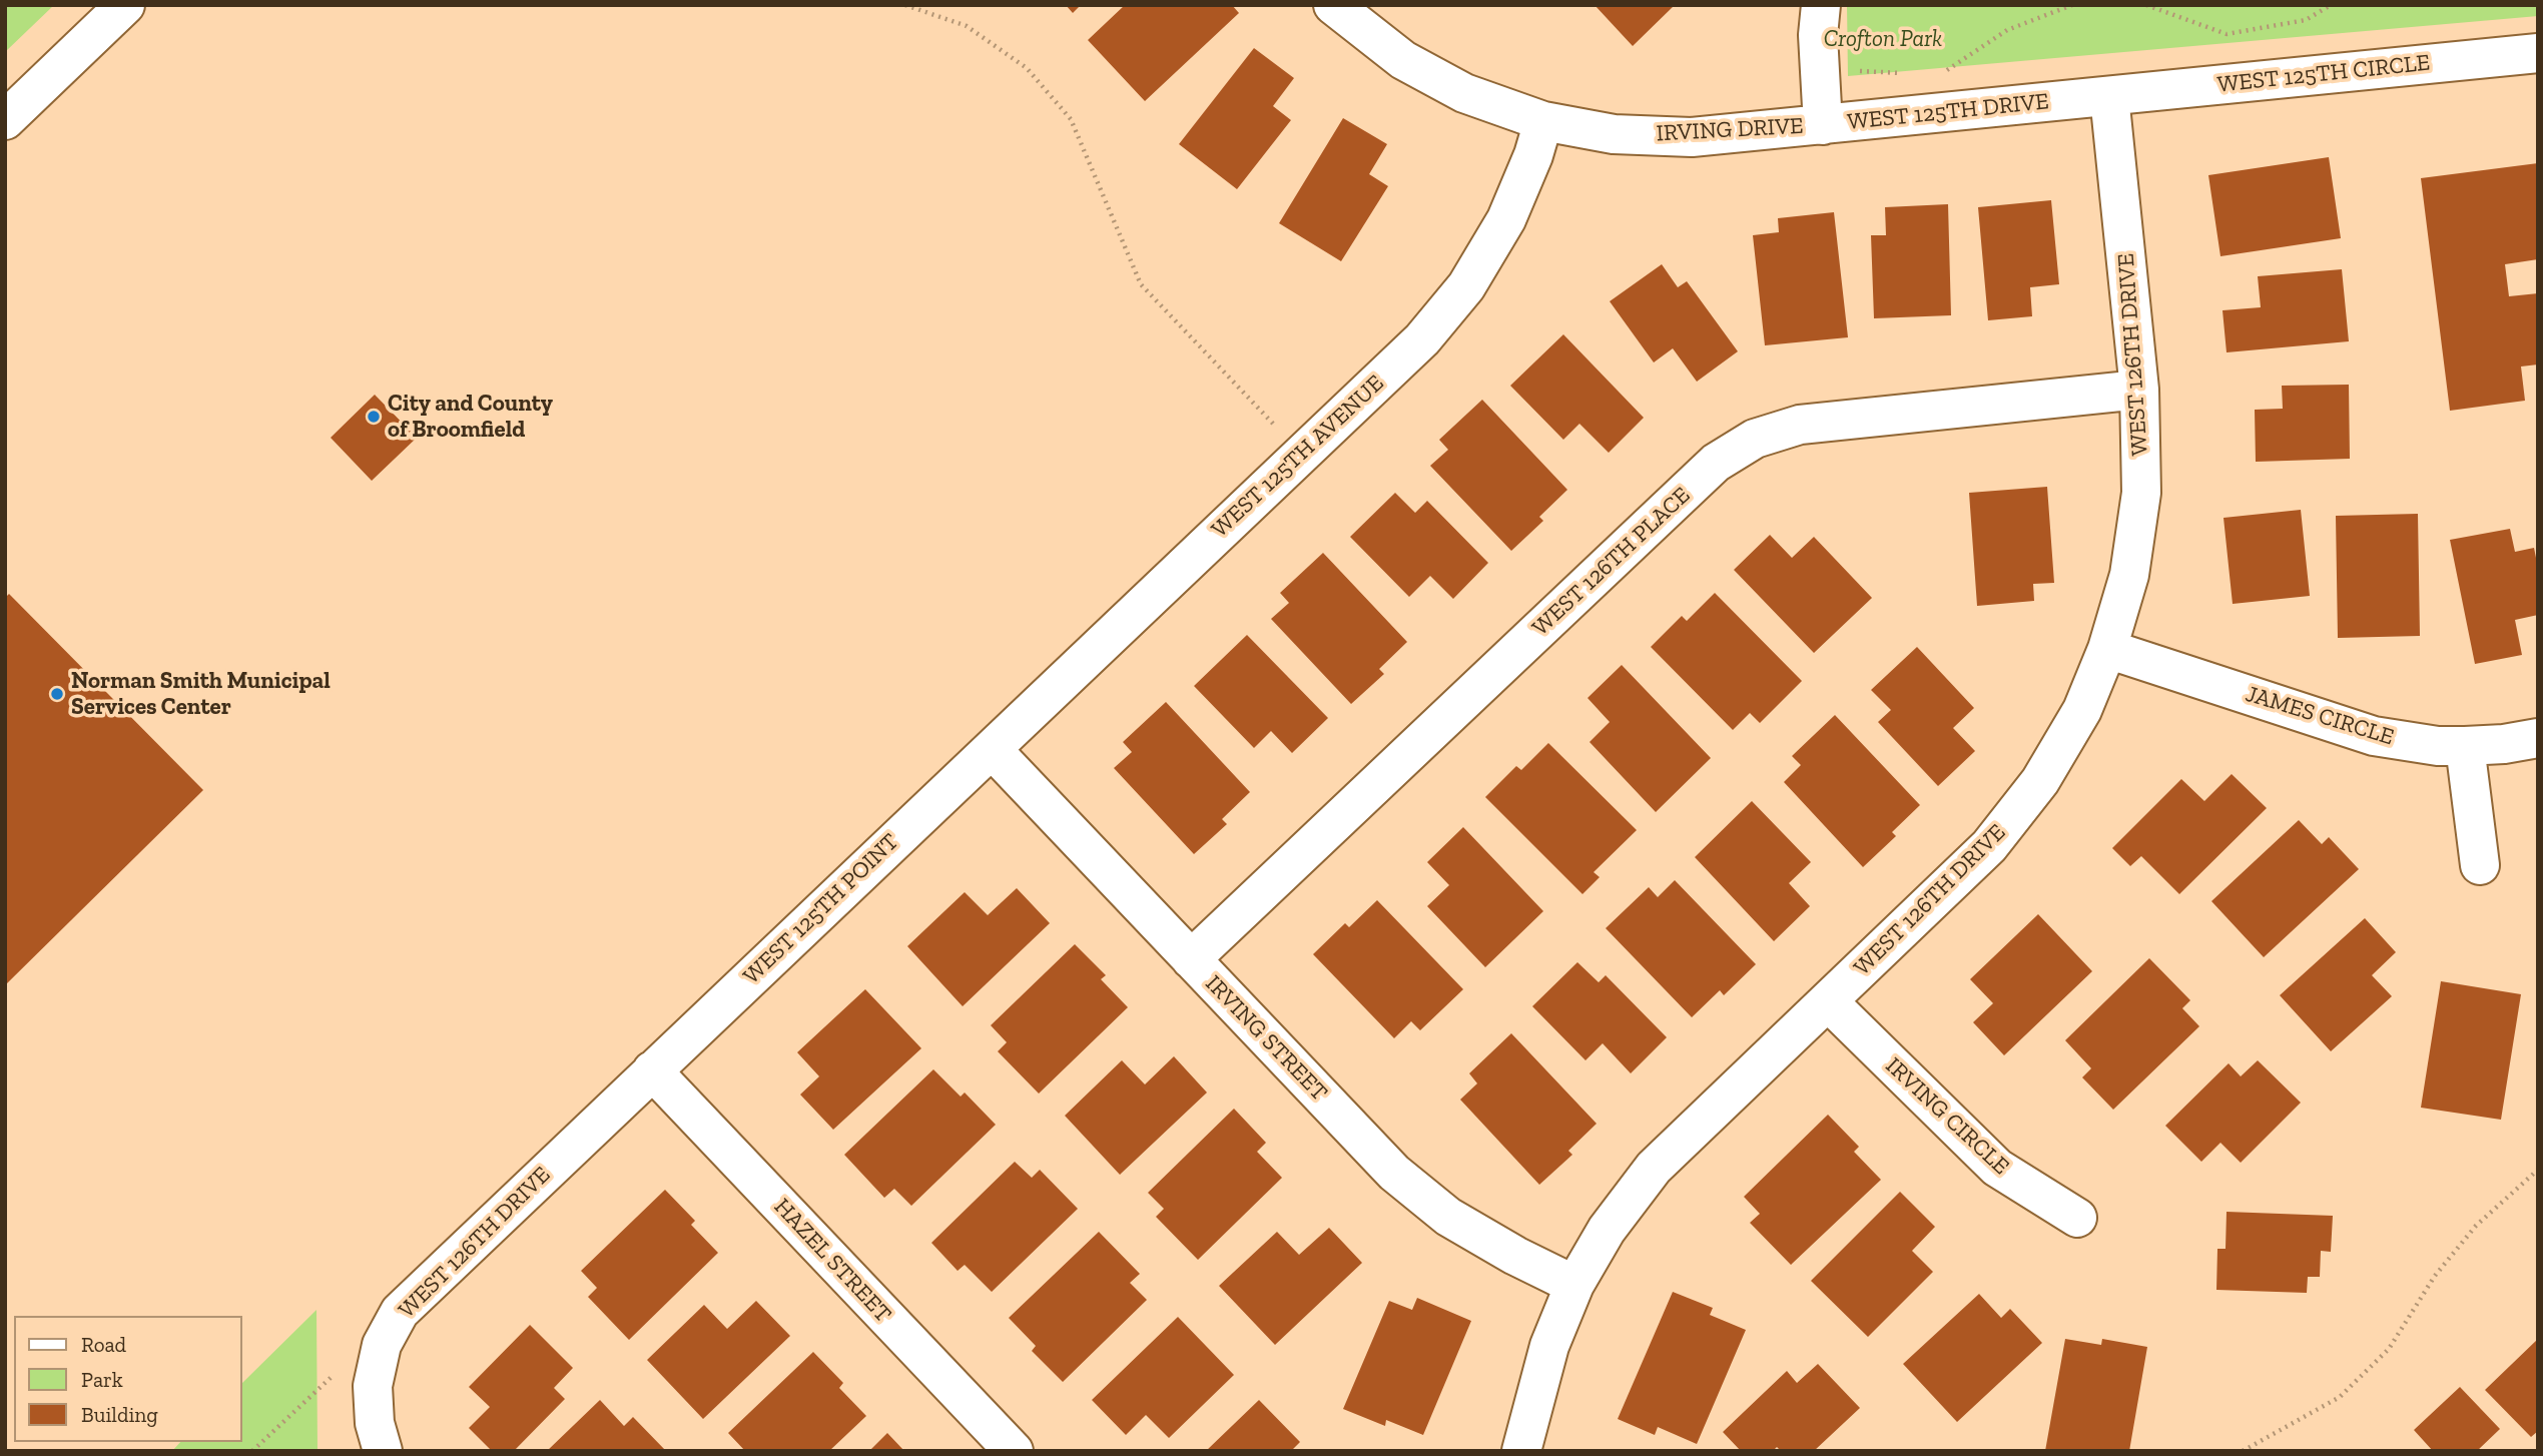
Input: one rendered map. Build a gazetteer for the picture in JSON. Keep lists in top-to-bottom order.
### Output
{
  "streets": {
    "street": [
      "WEST 125TH CIRCLE",
      "WEST 125TH DRIVE",
      "IRVING DRIVE",
      "WEST 126TH DRIVE",
      "WEST 125TH AVENUE",
      "WEST 126TH PLACE",
      "JAMES CIRCLE",
      "WEST 125TH POINT",
      "IRVING STREET",
      "IRVING CIRCLE",
      "HAZEL STREET"
    ]
  },
  "crossings": [
    ["WEST 125TH CIRCLE", "WEST 125TH DRIVE"],
    ["WEST 125TH CIRCLE", "WEST 126TH DRIVE"],
    ["WEST 125TH DRIVE", "IRVING DRIVE"],
    ["WEST 125TH DRIVE", "WEST 126TH DRIVE"],
    ["IRVING DRIVE", "WEST 125TH AVENUE"],
    ["WEST 126TH DRIVE", "WEST 126TH PLACE"],
    ["WEST 126TH DRIVE", "JAMES CIRCLE"],
    ["WEST 126TH DRIVE", "WEST 125TH POINT"],
    ["WEST 126TH DRIVE", "IRVING STREET"],
    ["WEST 126TH DRIVE", "IRVING CIRCLE"],
    ["WEST 126TH DRIVE", "HAZEL STREET"],
    ["WEST 125TH AVENUE", "WEST 125TH POINT"],
    ["WEST 125TH AVENUE", "IRVING STREET"],
    ["WEST 126TH PLACE", "IRVING STREET"],
    ["WEST 125TH POINT", "IRVING STREET"],
    ["WEST 125TH POINT", "HAZEL STREET"]
  ],
  "parks": ["Crofton Park"],
  "places": ["City and County of Broomfield", "Norman Smith Municipal Services Center"],
  "legend": ["Road", "Park", "Building"]
}
